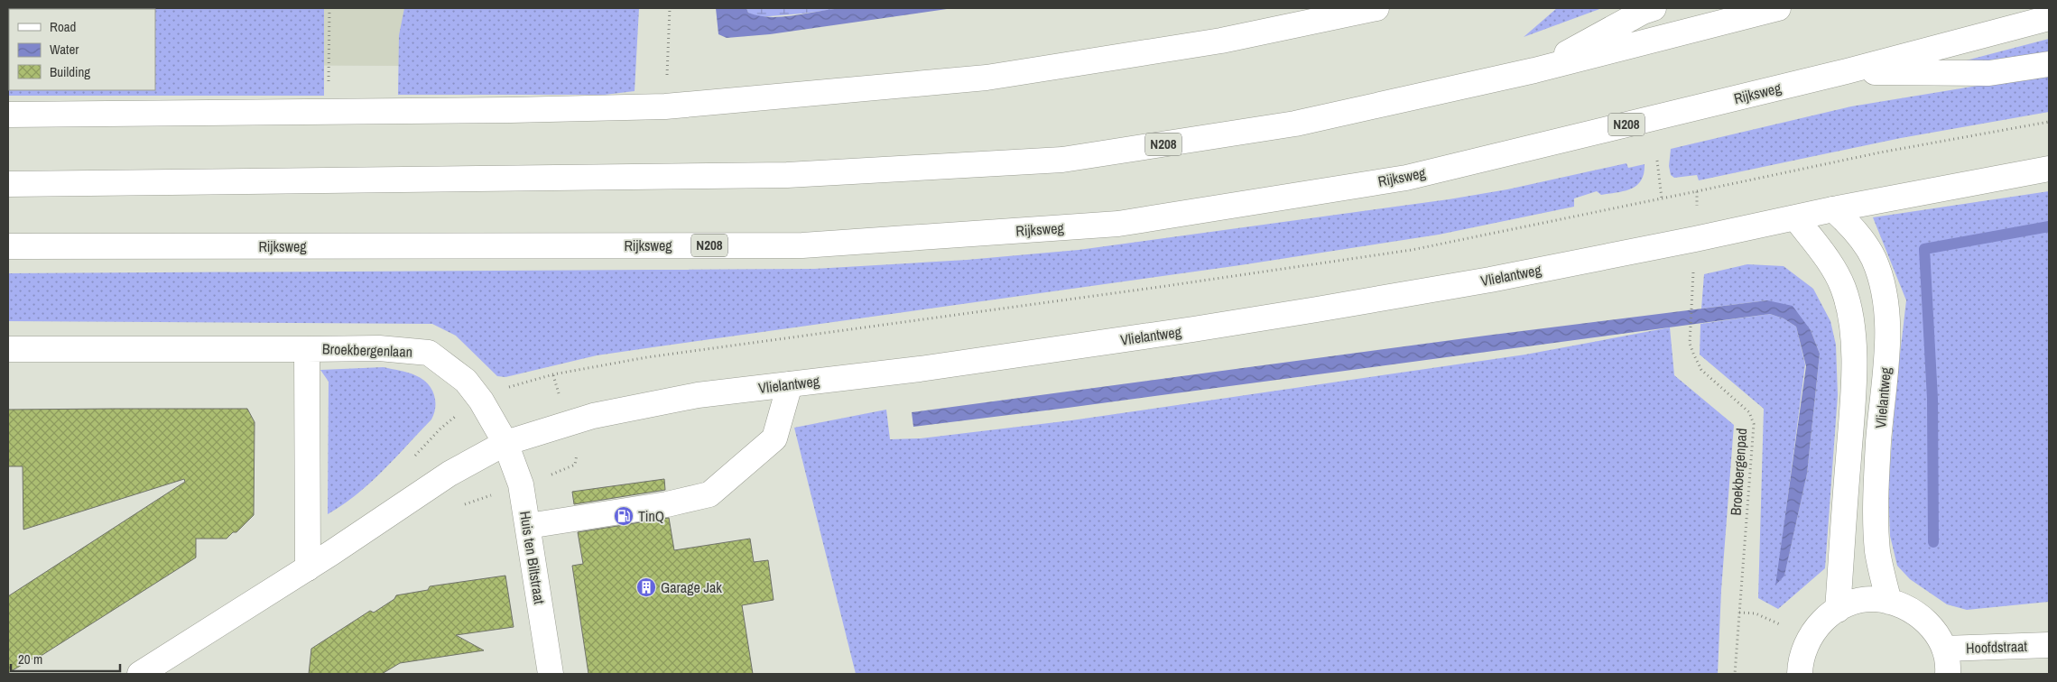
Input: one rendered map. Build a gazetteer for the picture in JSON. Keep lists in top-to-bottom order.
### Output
{
  "streets": {
    "main road": [
      "Rijksweg",
      "N208",
      "Vlielantweg",
      "Broekbergenlaan",
      "Huis ten Biltstraat",
      "Hoofdstraat"
    ],
    "path": ["Broekbergenpad"]
  },
  "crossings": [
    ["Rijksweg", "N208"],
    ["Vlielantweg", "Broekbergenlaan"],
    ["Vlielantweg", "Huis ten Biltstraat"],
    ["Broekbergenlaan", "Huis ten Biltstraat"]
  ],
  "places": {
    "fuel station": ["TinQ"],
    "building": ["Garage Jak"]
  },
  "legend": ["Road", "Water", "Building"],
  "scale_bar": "20 m"
}
